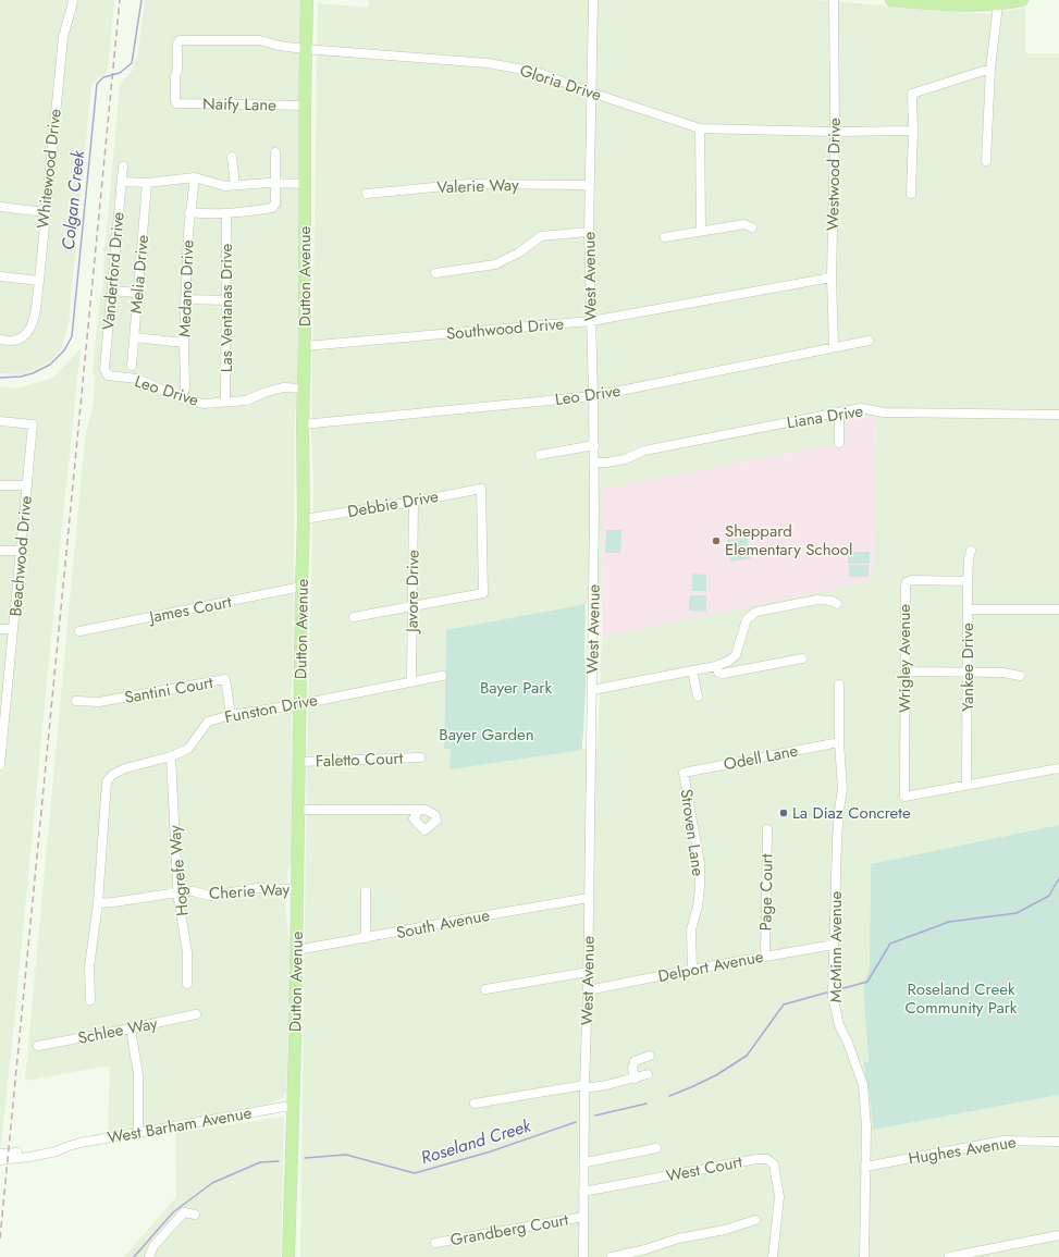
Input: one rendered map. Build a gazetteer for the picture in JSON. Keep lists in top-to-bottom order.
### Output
{
  "streets": {
    "main road": ["Dutton Avenue"],
    "street": [
      "Gloria Drive",
      "Naify Lane",
      "Whitewood Drive",
      "Westwood Drive",
      "Valerie Way",
      "Vanderford Drive",
      "Melia Drive",
      "West Avenue",
      "Medano Drive",
      "Las Ventanas Drive",
      "Southwood Drive",
      "Leo Drive",
      "Liana Drive",
      "Debbie Drive",
      "Beachwood Drive",
      "Javore Drive",
      "James Court",
      "Wrigley Avenue",
      "Yankee Drive",
      "Santini Court",
      "Funston Drive",
      "Odell Lane",
      "Faletto Court",
      "Stroven Lane",
      "Hogrefe Way",
      "Cherie Way",
      "Page Court",
      "South Avenue",
      "McMinn Avenue",
      "Delport Avenue",
      "Schlee Way",
      "West Barham Avenue",
      "Hughes Avenue",
      "West Court",
      "Grandberg Court"
    ]
  },
  "crossings": [
    ["Gloria Drive", "Naify Lane"],
    ["Gloria Drive", "Westwood Drive"],
    ["Gloria Drive", "Dutton Avenue"],
    ["Gloria Drive", "West Avenue"],
    ["Naify Lane", "Dutton Avenue"],
    ["Westwood Drive", "Southwood Drive"],
    ["Westwood Drive", "Leo Drive"],
    ["Valerie Way", "West Avenue"],
    ["Vanderford Drive", "Leo Drive"],
    ["Dutton Avenue", "Southwood Drive"],
    ["Dutton Avenue", "Leo Drive"],
    ["Dutton Avenue", "Debbie Drive"],
    ["Dutton Avenue", "James Court"],
    ["Dutton Avenue", "Funston Drive"],
    ["Dutton Avenue", "Faletto Court"],
    ["Dutton Avenue", "Cherie Way"],
    ["Dutton Avenue", "South Avenue"],
    ["Dutton Avenue", "West Barham Avenue"],
    ["West Avenue", "Southwood Drive"],
    ["West Avenue", "Leo Drive"],
    ["West Avenue", "Liana Drive"],
    ["West Avenue", "South Avenue"],
    ["West Avenue", "Delport Avenue"],
    ["West Avenue", "West Court"],
    ["West Avenue", "Grandberg Court"],
    ["Medano Drive", "Leo Drive"],
    ["Las Ventanas Drive", "Leo Drive"],
    ["Debbie Drive", "Javore Drive"],
    ["Javore Drive", "Funston Drive"],
    ["Wrigley Avenue", "Yankee Drive"],
    ["Santini Court", "Funston Drive"],
    ["Funston Drive", "Hogrefe Way"],
    ["Funston Drive", "Cherie Way"],
    ["Odell Lane", "Stroven Lane"],
    ["Odell Lane", "McMinn Avenue"],
    ["Stroven Lane", "Delport Avenue"],
    ["Hogrefe Way", "Cherie Way"],
    ["Page Court", "Delport Avenue"],
    ["McMinn Avenue", "Delport Avenue"],
    ["McMinn Avenue", "Hughes Avenue"]
  ],
  "water": ["Colgan Creek", "Roseland Creek"],
  "parks": ["Bayer Park", "Bayer Garden", "Roseland Creek Community Park"],
  "places": ["Sheppard Elementary School", "La Diaz Concrete"]
}
